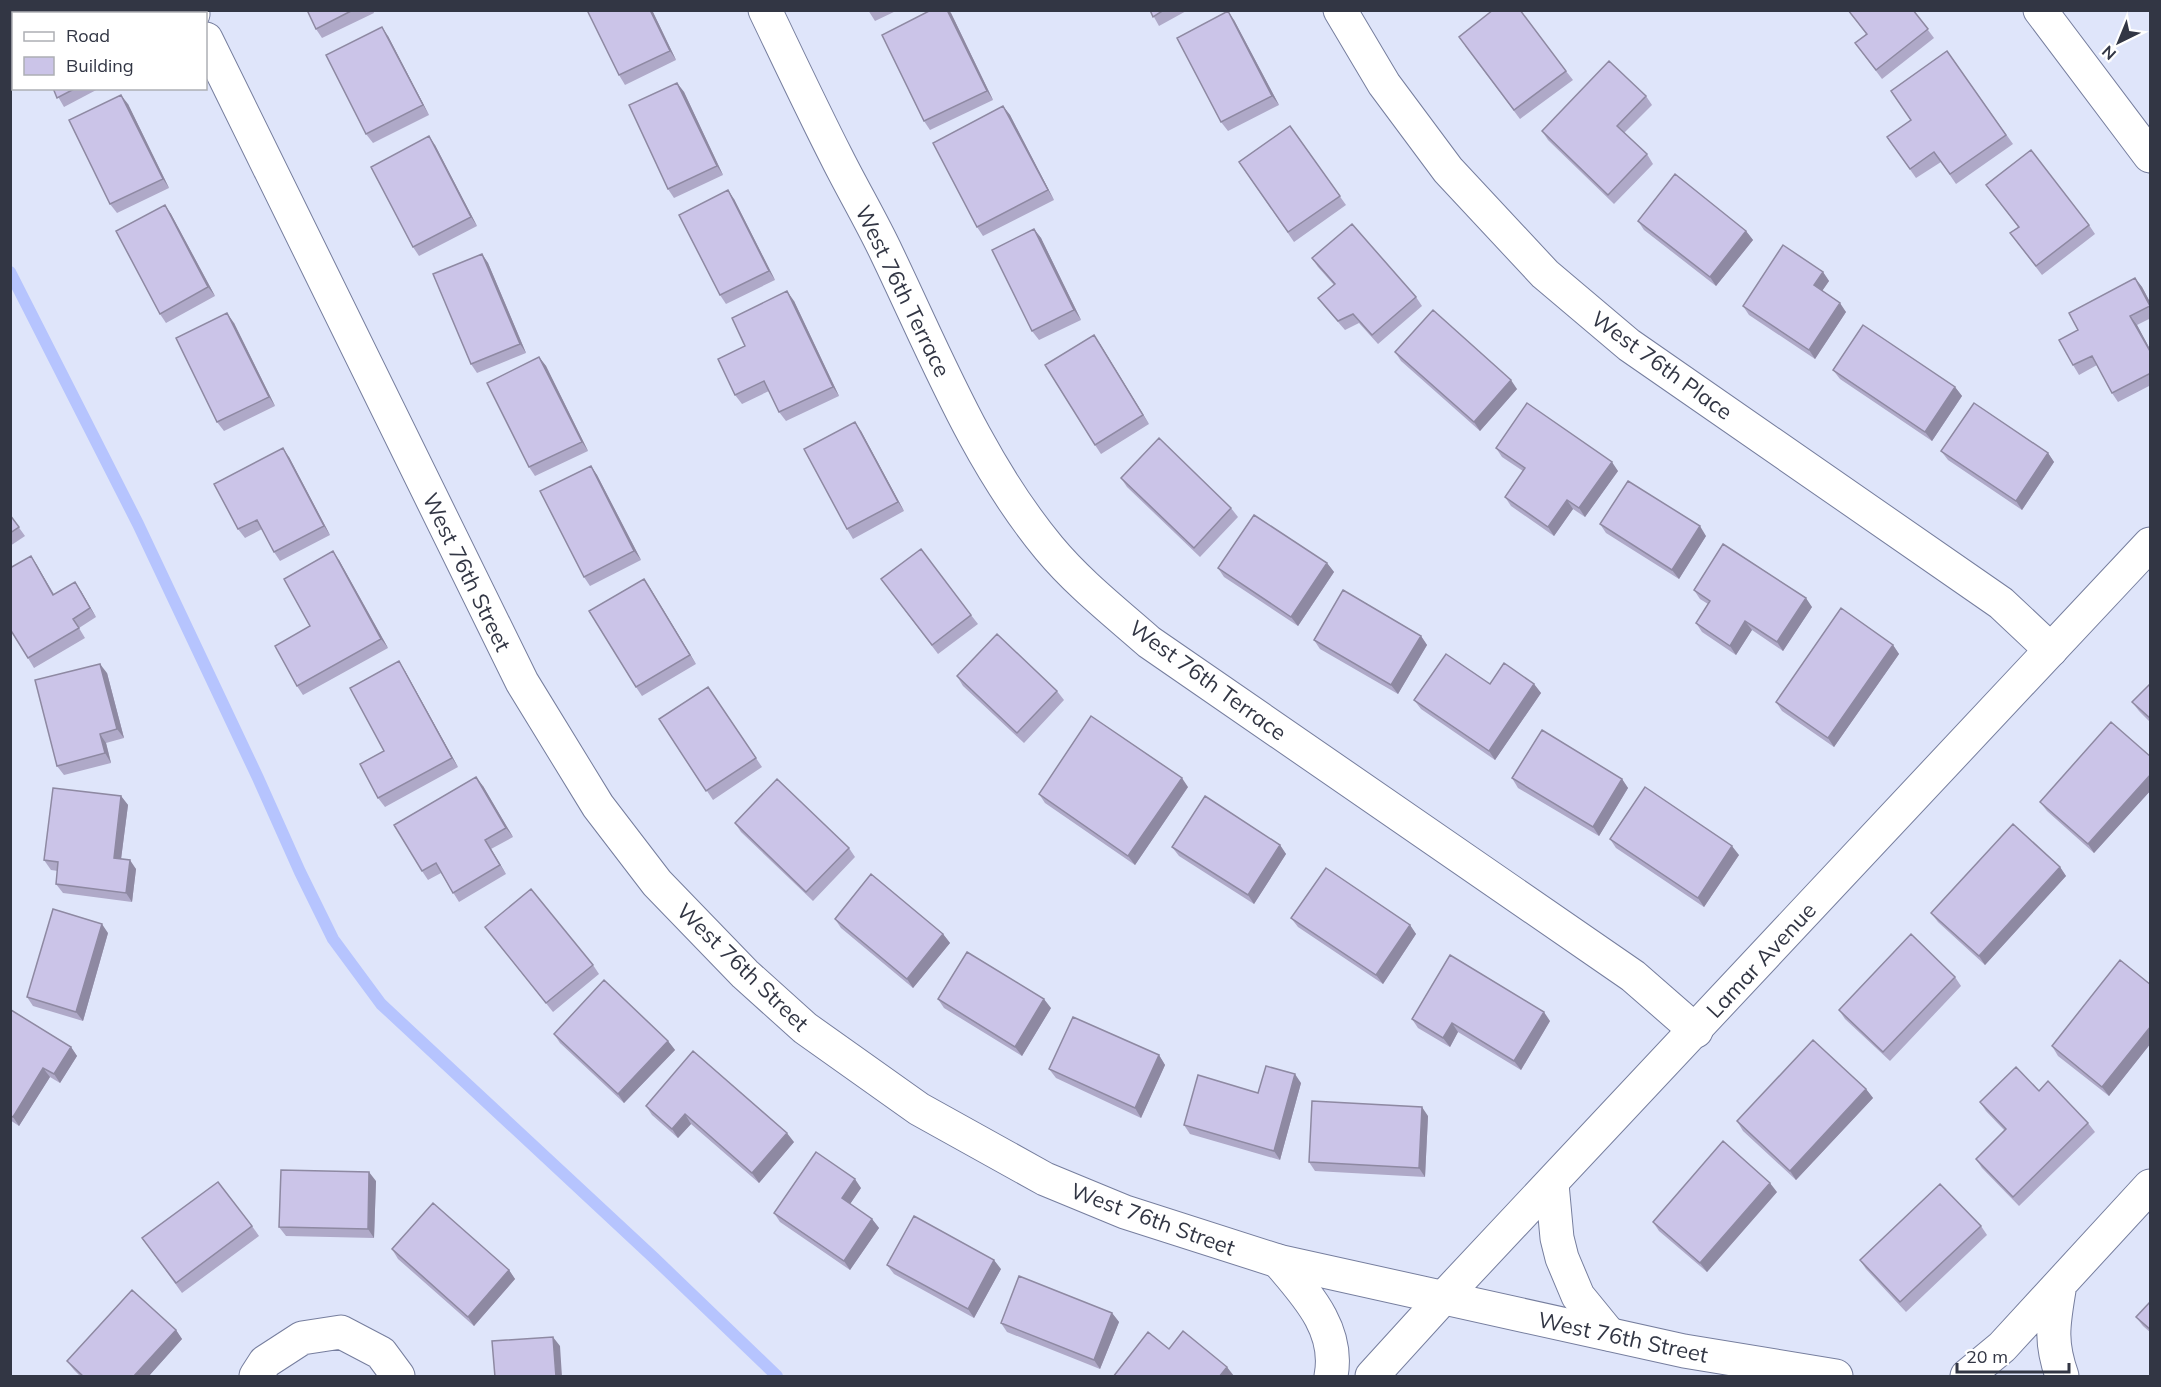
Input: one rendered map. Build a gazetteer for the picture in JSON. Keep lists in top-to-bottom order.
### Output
{
  "streets": {
    "street": [
      "West 76th Terrace",
      "West 76th Place",
      "West 76th Street",
      "Lamar Avenue"
    ]
  },
  "crossings": [
    ["West 76th Terrace", "Lamar Avenue"],
    ["West 76th Place", "Lamar Avenue"],
    ["West 76th Street", "Lamar Avenue"]
  ],
  "legend": ["Road", "Building"],
  "scale_bar": "20 m",
  "north": "bottom left"
}
